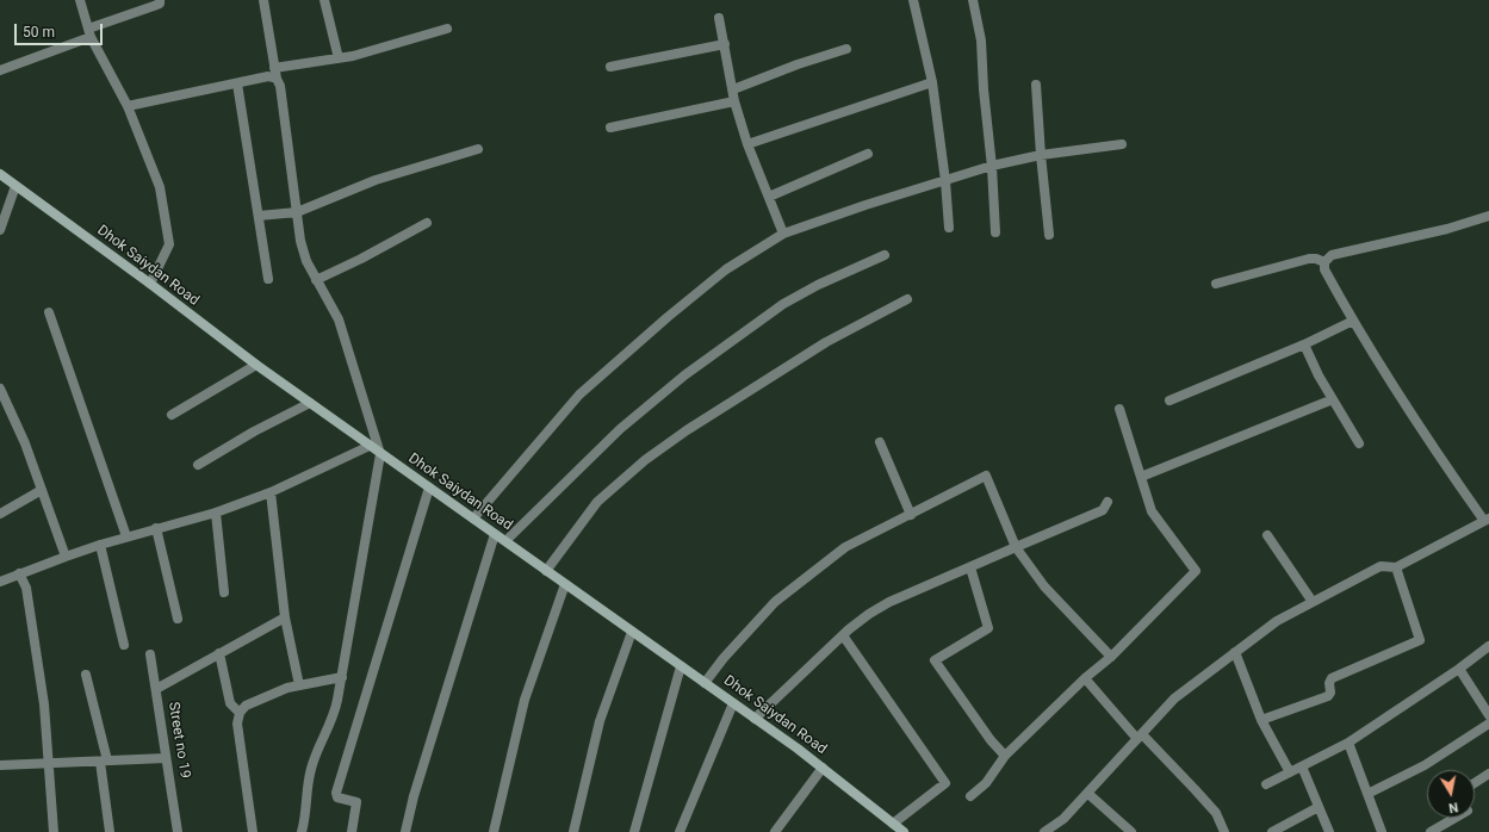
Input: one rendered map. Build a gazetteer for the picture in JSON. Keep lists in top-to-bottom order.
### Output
{
  "streets": {
    "main road": ["Dhok Saiydan Road"],
    "street": ["Street no 19"]
  },
  "scale_bar": "50 m",
  "north": "bottom"
}
